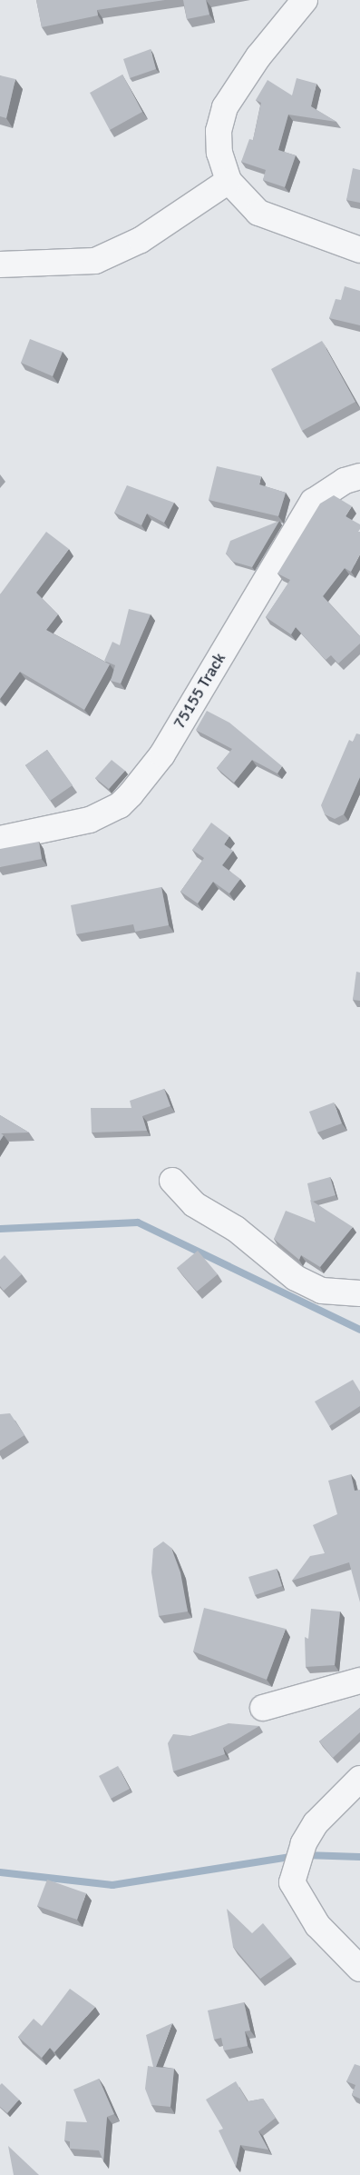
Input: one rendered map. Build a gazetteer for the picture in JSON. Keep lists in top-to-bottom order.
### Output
{
  "streets": {
    "street": ["75155 Track"]
  }
}
